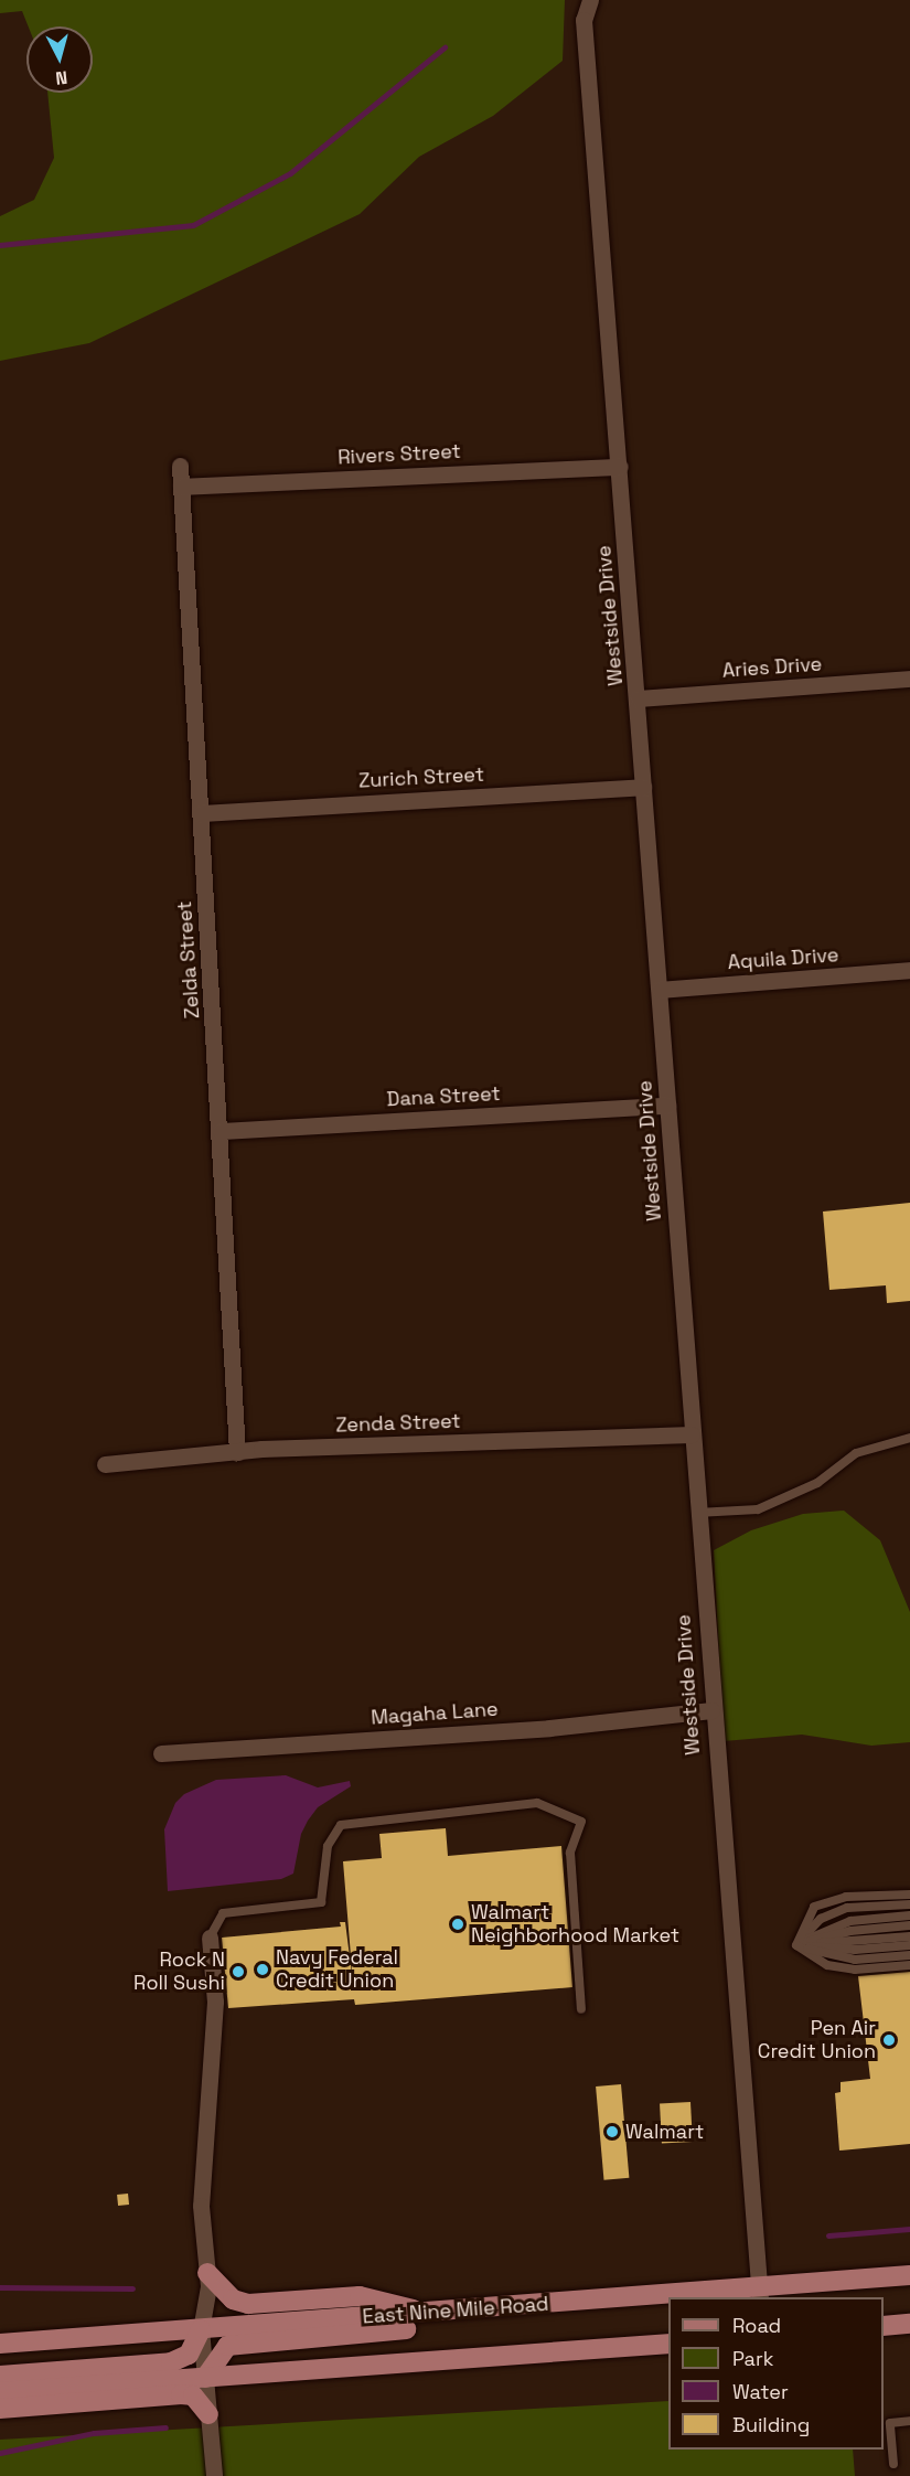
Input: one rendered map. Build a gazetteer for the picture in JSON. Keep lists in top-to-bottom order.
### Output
{
  "streets": {
    "main road": ["East Nine Mile Road"],
    "street": [
      "Rivers Street",
      "Westside Drive",
      "Aries Drive",
      "Zurich Street",
      "Aquila Drive",
      "Zelda Street",
      "Dana Street",
      "Zenda Street",
      "Magaha Lane"
    ]
  },
  "crossings": [
    ["Rivers Street", "Westside Drive"],
    ["Rivers Street", "Zelda Street"],
    ["Westside Drive", "Aries Drive"],
    ["Westside Drive", "Zurich Street"],
    ["Westside Drive", "Aquila Drive"],
    ["Westside Drive", "Dana Street"],
    ["Westside Drive", "Zenda Street"],
    ["Westside Drive", "Magaha Lane"],
    ["Westside Drive", "East Nine Mile Road"],
    ["Zurich Street", "Zelda Street"],
    ["Zelda Street", "Dana Street"],
    ["Zelda Street", "Zenda Street"]
  ],
  "places": [
    "Walmart Neighborhood Market",
    "Navy Federal Credit Union",
    "Rock N Roll Sushi",
    "Pen Air Credit Union",
    "Walmart"
  ],
  "legend": [
    "Road",
    "Park",
    "Water",
    "Building"
  ],
  "north": "bottom"
}
